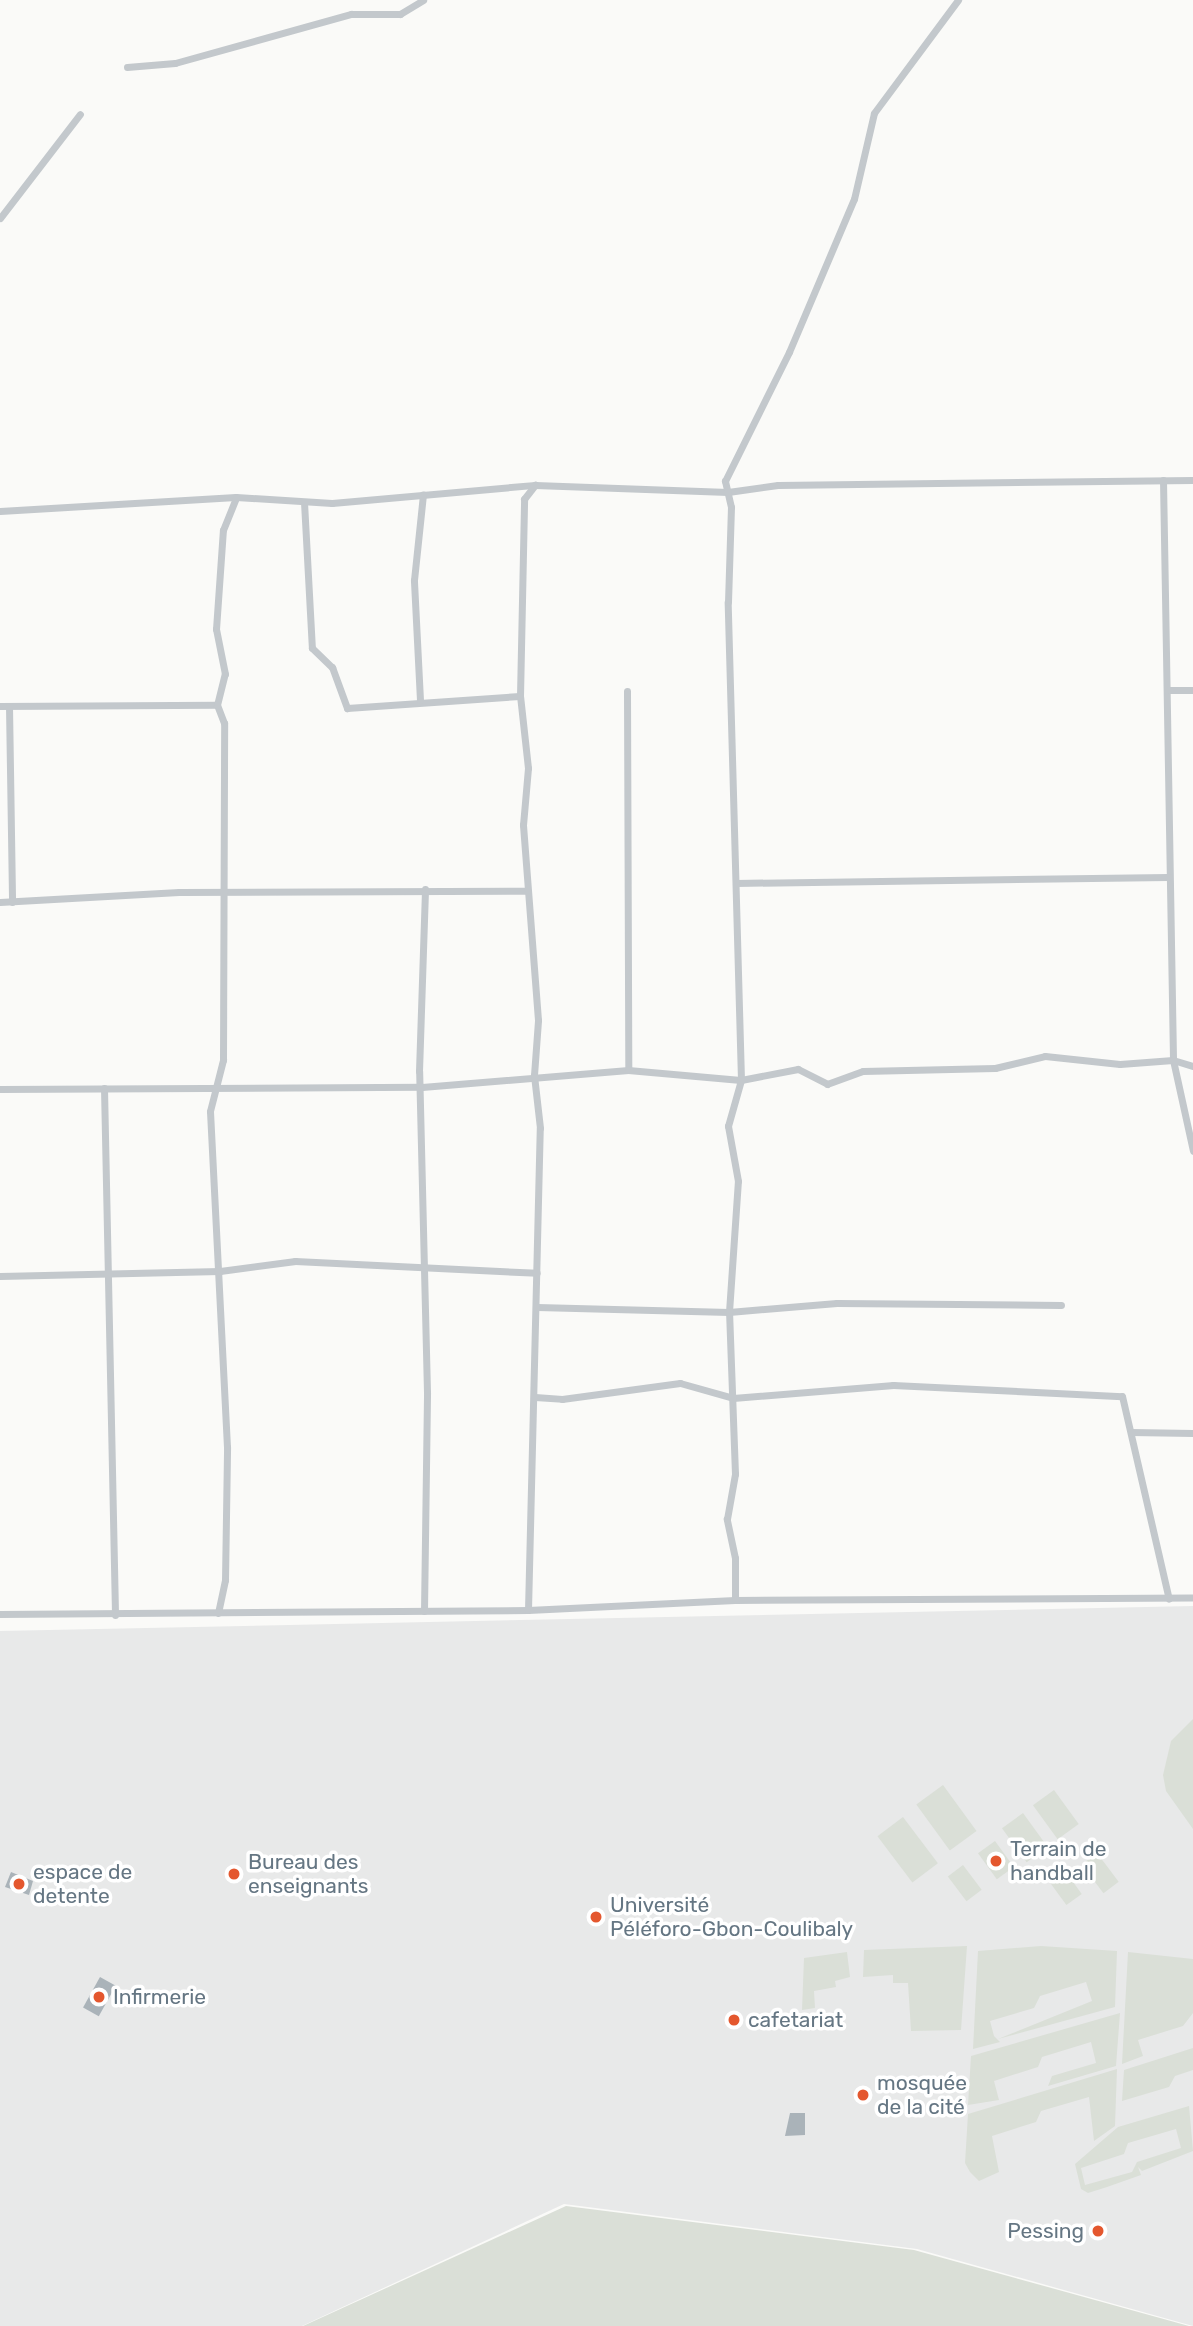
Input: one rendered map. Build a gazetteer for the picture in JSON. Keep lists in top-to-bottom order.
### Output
{
  "places": [
    "Terrain de handball",
    "Bureau des enseignants",
    "espace de detente",
    "Université Péléforo-Gbon-Coulibaly",
    "Infirmerie",
    "cafetariat",
    "mosquée de la cité",
    "Pessing"
  ]
}
